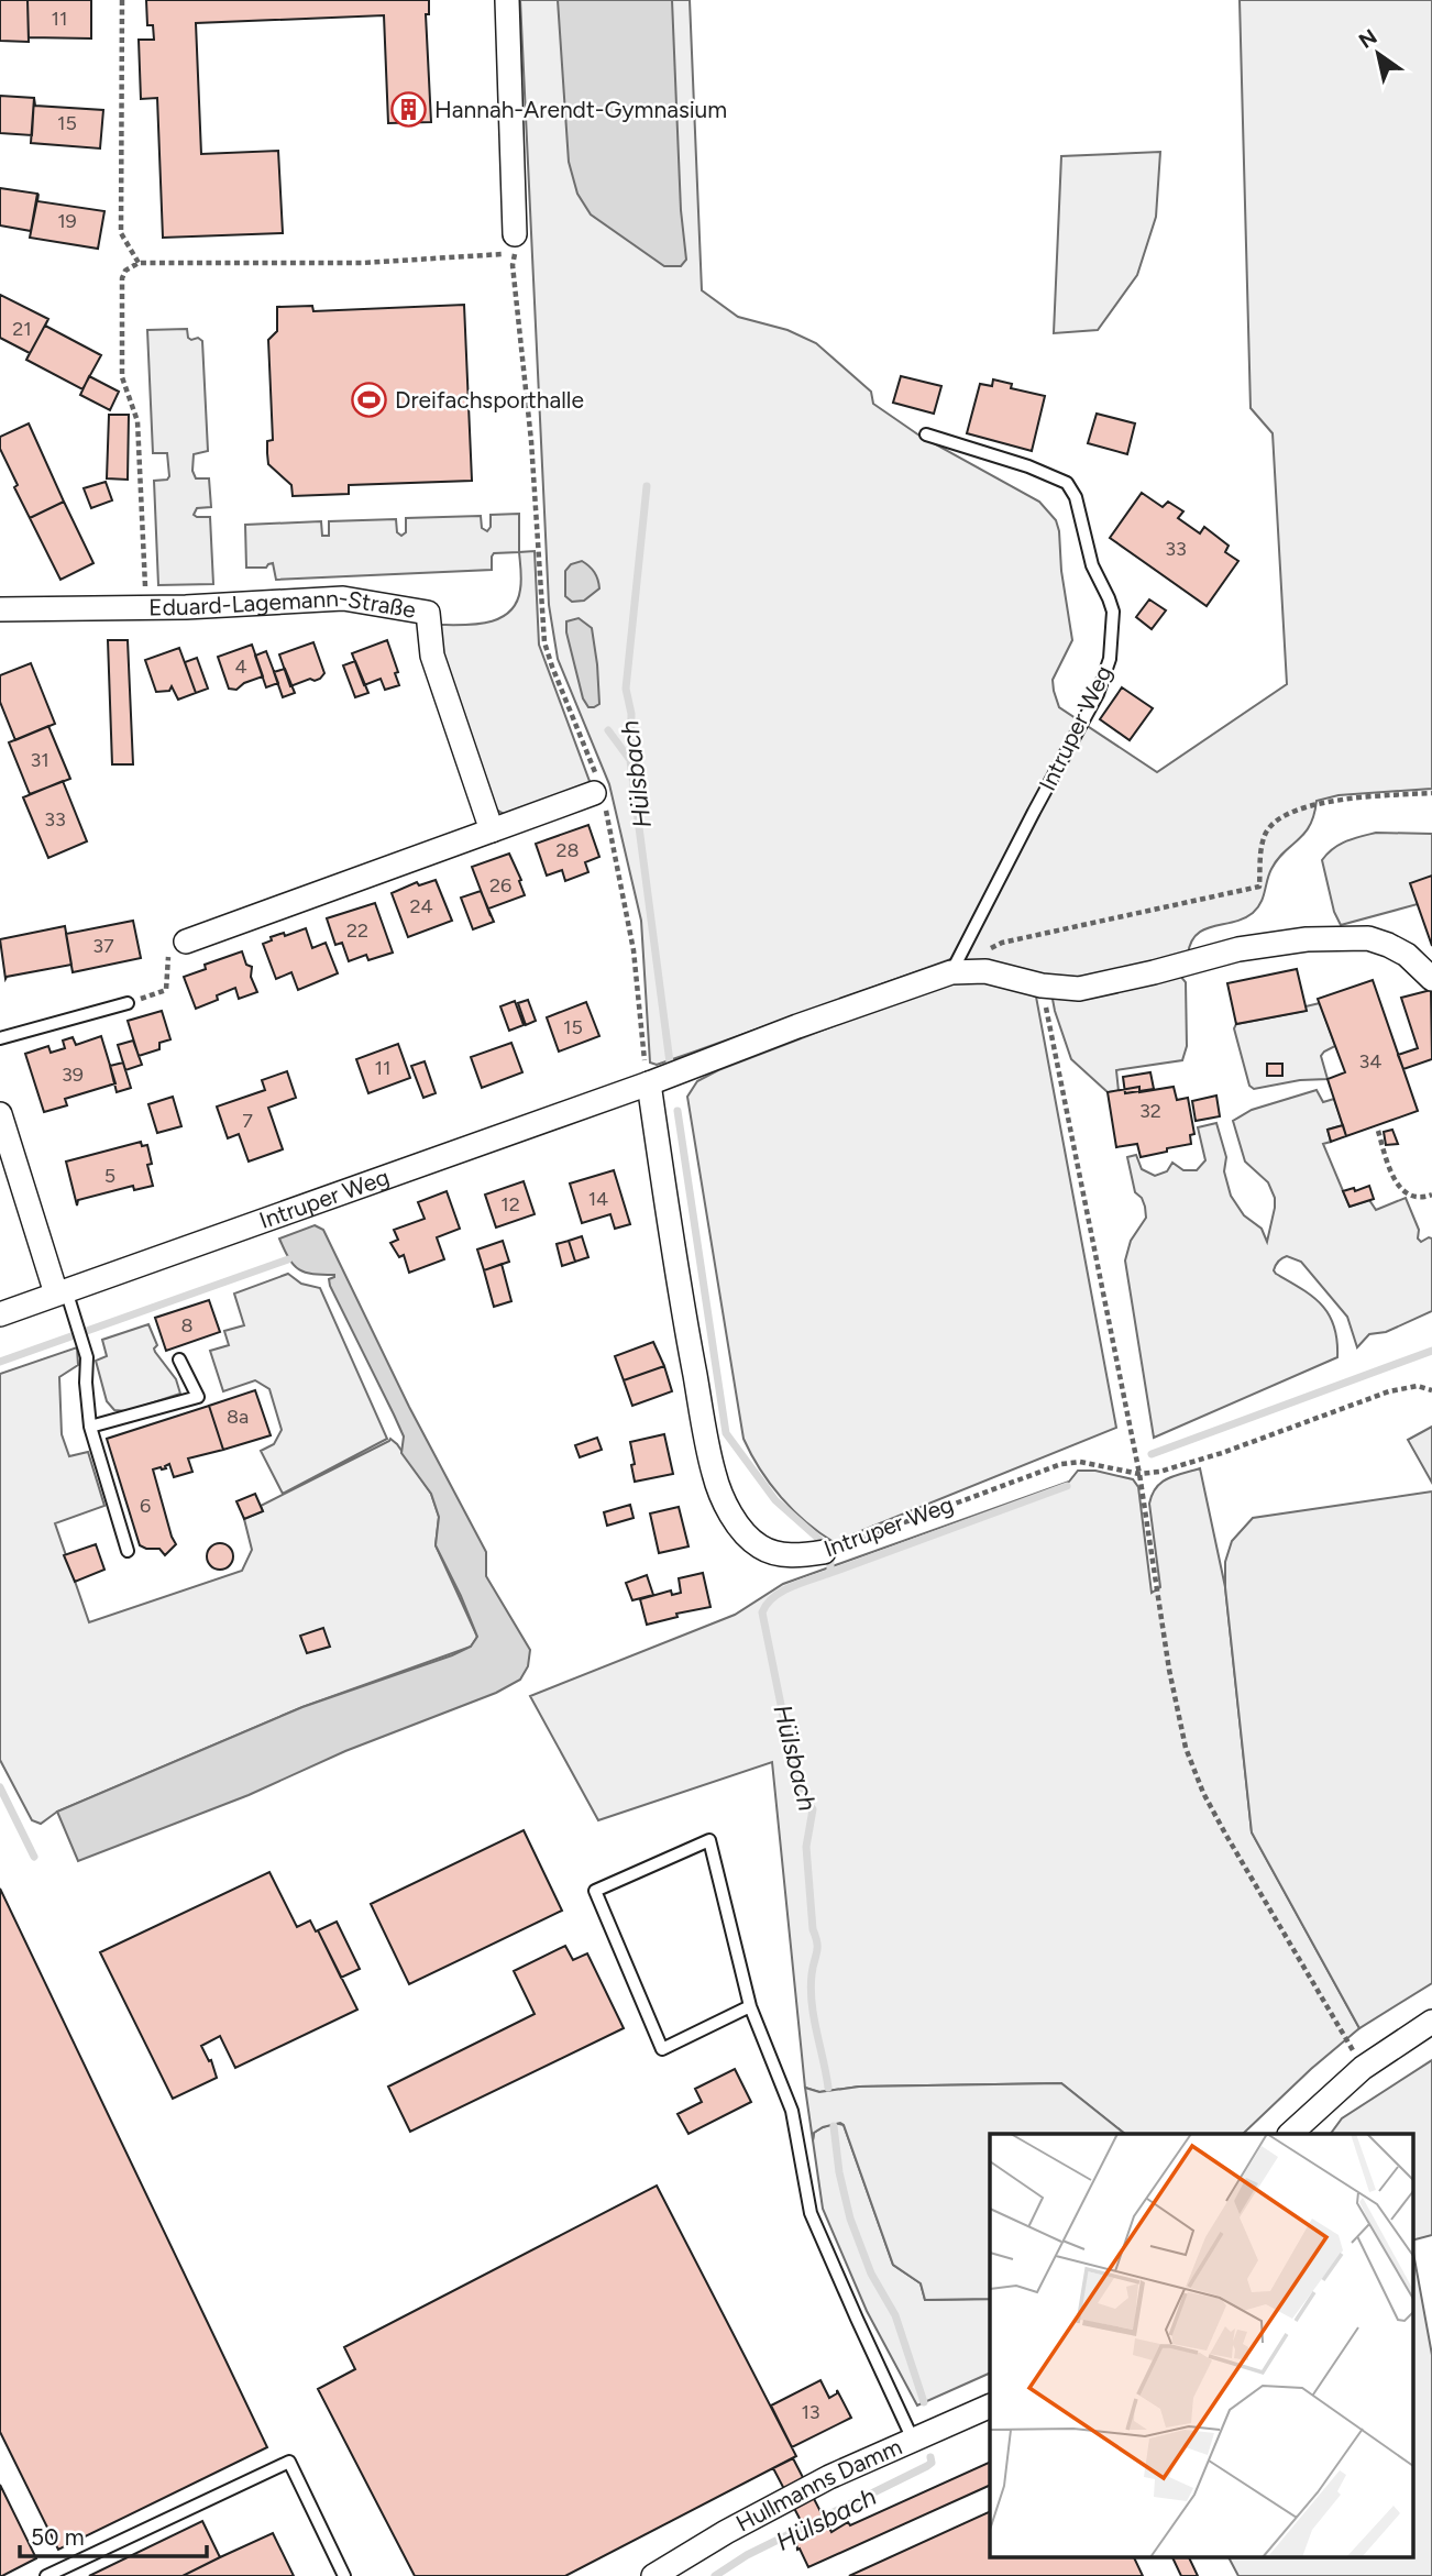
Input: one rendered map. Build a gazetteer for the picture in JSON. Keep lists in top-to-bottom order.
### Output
{
  "streets": {
    "street": ["Eduard-Lagemann-Straße", "Intruper Weg", "Hullmanns Damm"]
  },
  "water": ["Hülsbach"],
  "places": {
    "building": ["Hannah-Arendt-Gymnasium"],
    "sports": ["Dreifachsporthalle"]
  },
  "house_numbers": [
    "11",
    "15",
    "19",
    "21",
    "33",
    "4",
    "31",
    "33",
    "28",
    "26",
    "24",
    "22",
    "37",
    "15",
    "34",
    "11",
    "39",
    "32",
    "7",
    "5",
    "14",
    "12",
    "8",
    "8a",
    "6",
    "13"
  ],
  "scale_bar": "50 m",
  "north": "top left"
}
